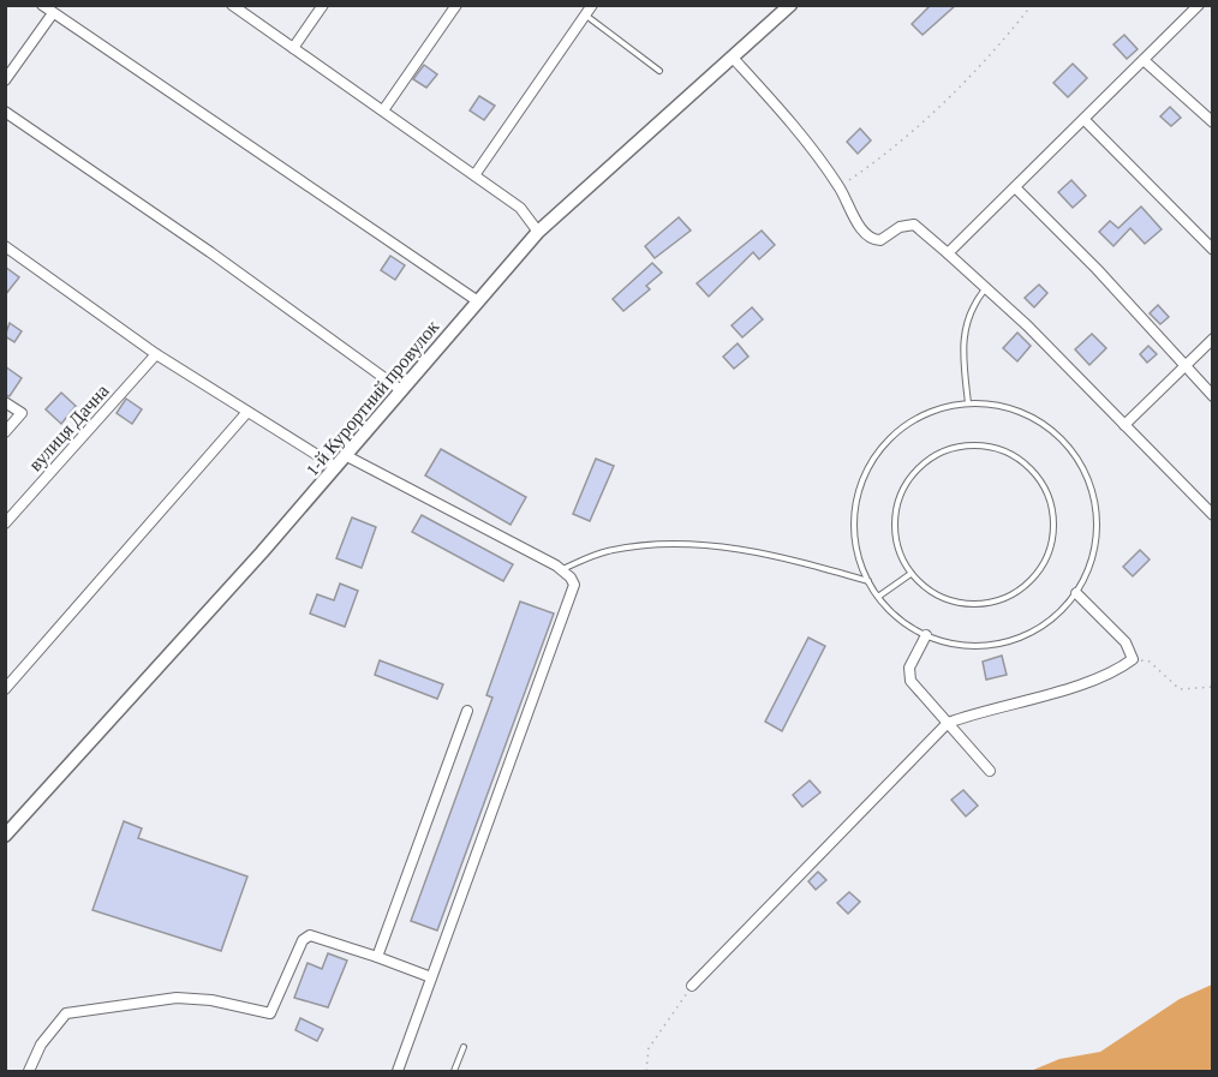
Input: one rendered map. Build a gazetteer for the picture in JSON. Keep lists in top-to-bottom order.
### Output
{
  "streets": {
    "street": ["1-й Курортний провулок", "вулиця Дачна"]
  }
}
